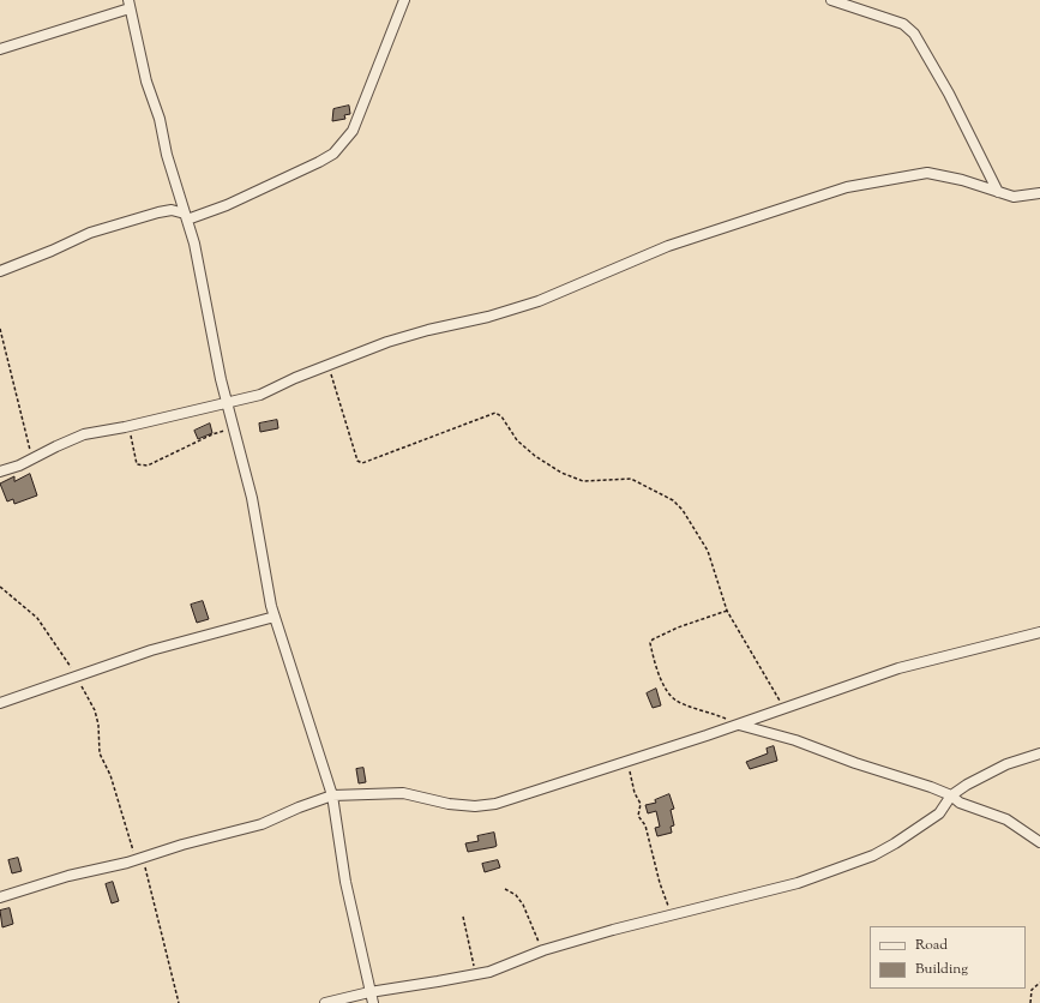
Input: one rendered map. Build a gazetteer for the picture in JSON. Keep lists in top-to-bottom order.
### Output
{
  "legend": ["Road", "Building"]
}
